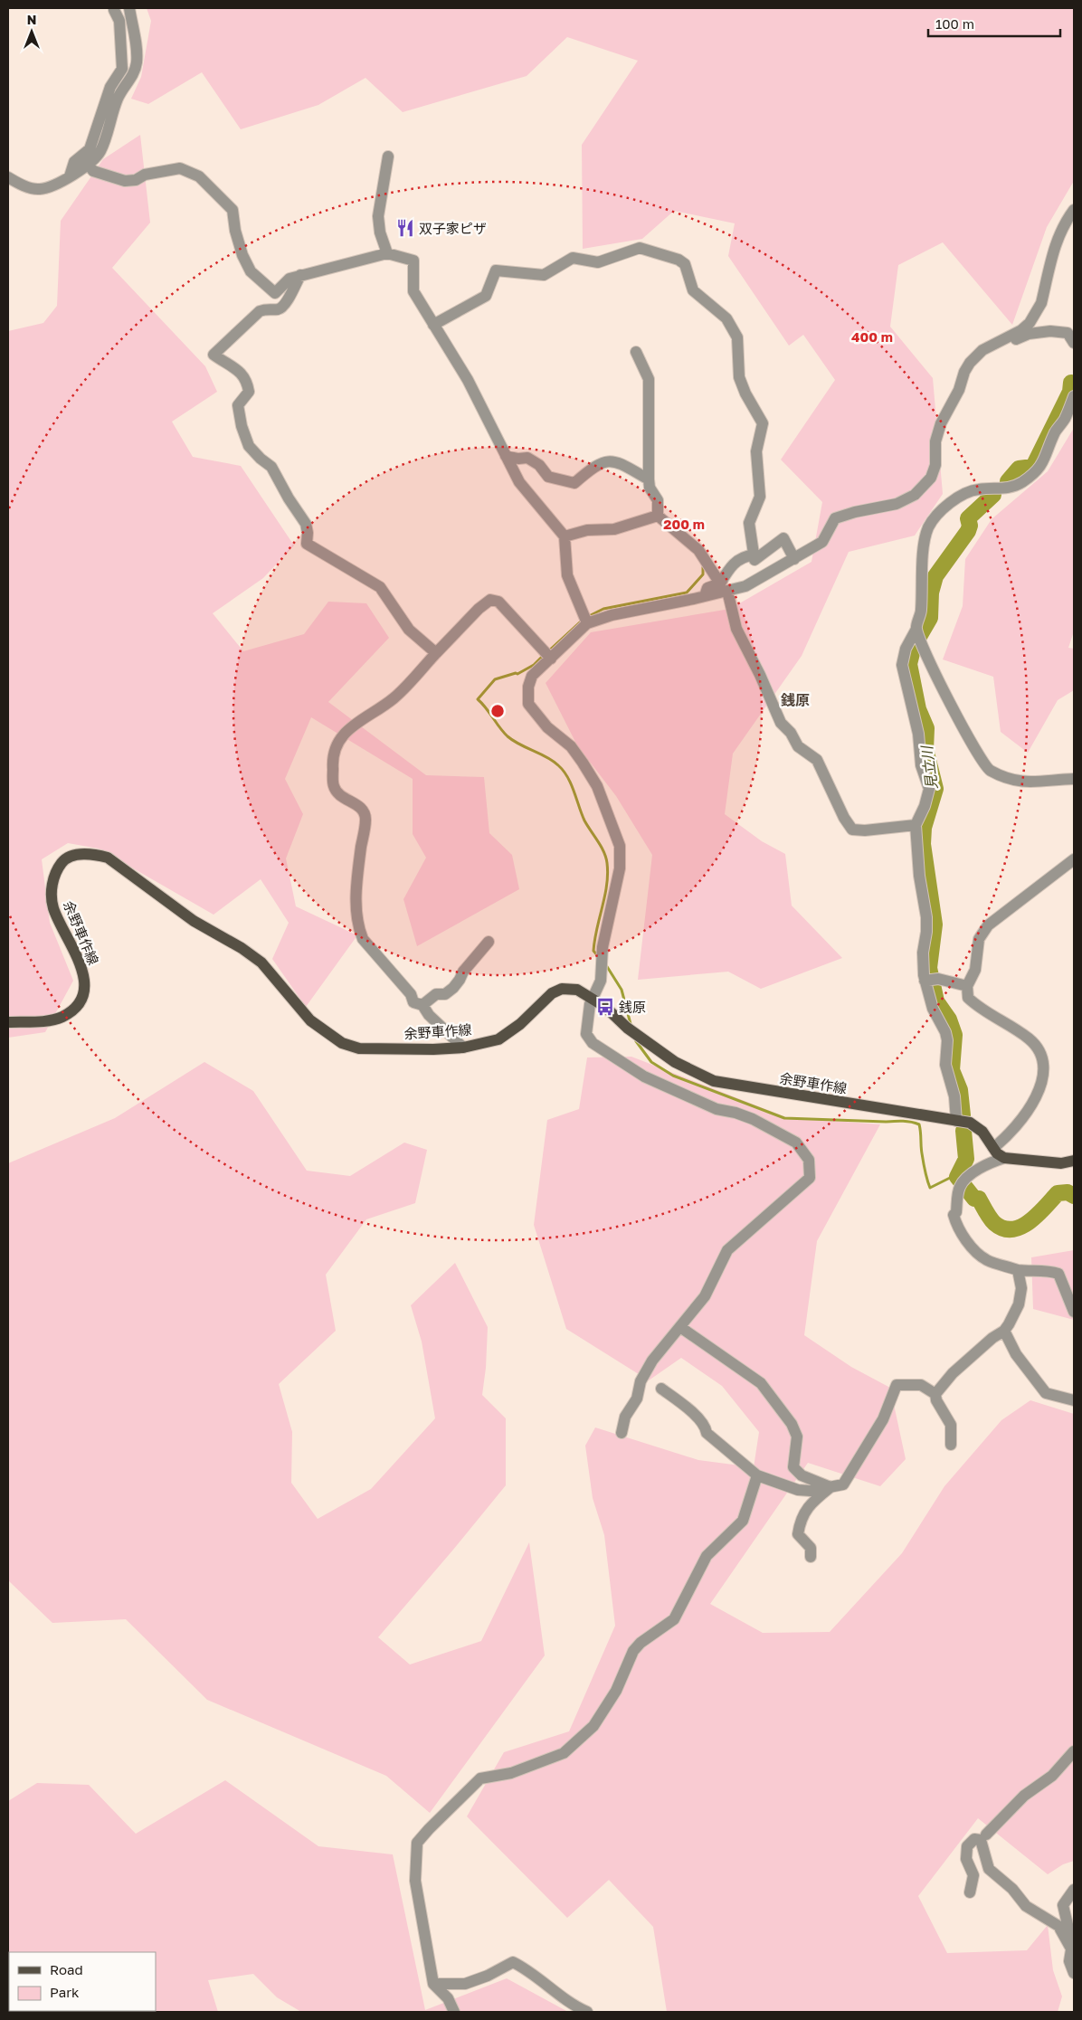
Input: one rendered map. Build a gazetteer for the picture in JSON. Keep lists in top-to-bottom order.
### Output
{
  "streets": {
    "main road": ["余野車作線"]
  },
  "districts": ["銭原"],
  "water": ["見立川"],
  "places": {
    "restaurant": ["双子家ピザ"],
    "bus stop": ["銭原"]
  },
  "legend": ["Road", "Park"],
  "scale_bar": "100 m",
  "north": "top",
  "rings": ["400 m", "200 m"]
}
